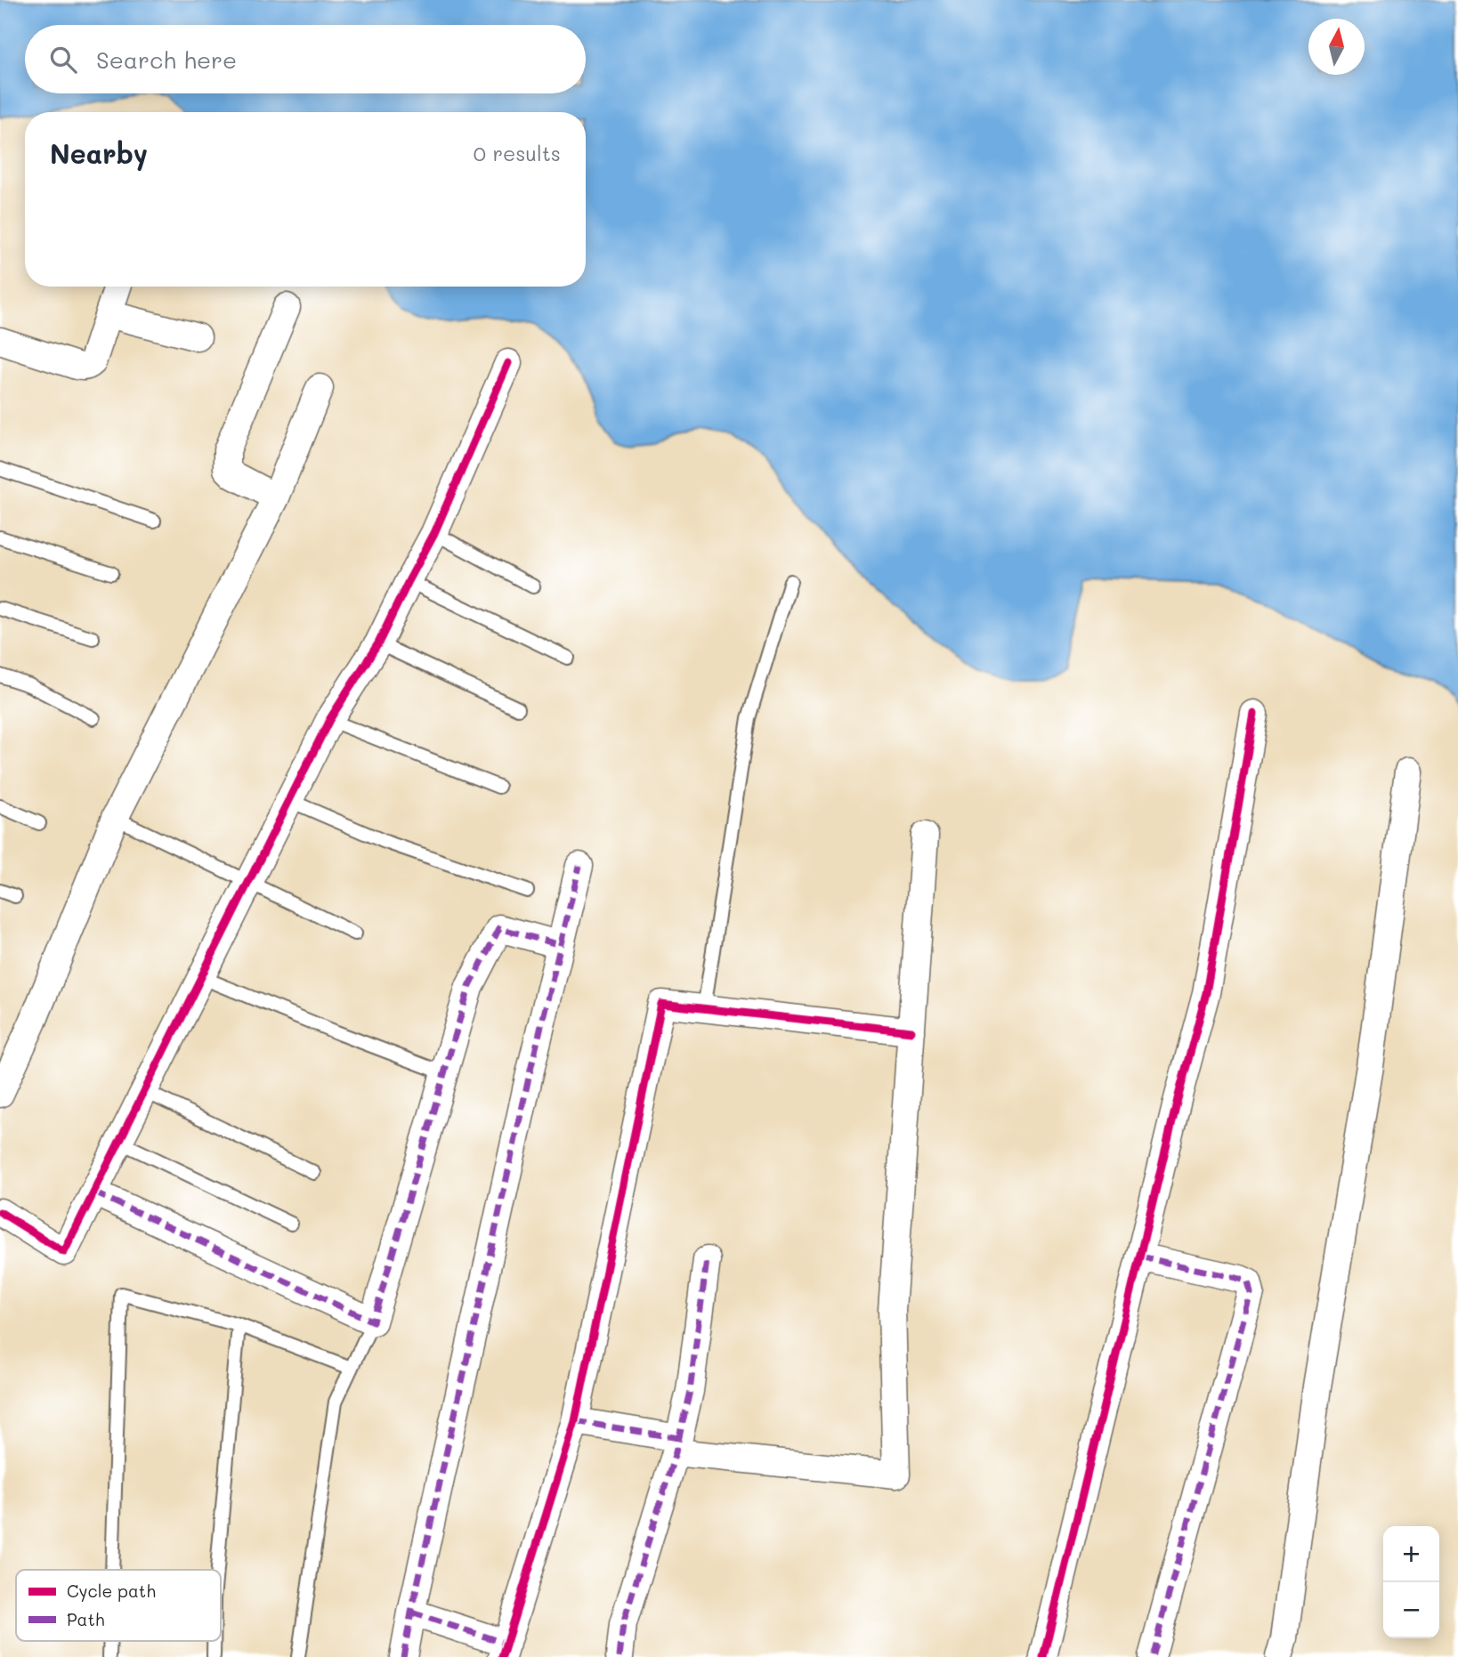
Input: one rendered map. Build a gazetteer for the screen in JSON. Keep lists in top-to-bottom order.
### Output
{
  "legend": ["Cycle path", "Path"],
  "north": "top",
  "page": {
    "search": "Search here",
    "heading": ["Nearby", "0 results"],
    "map_buttons": ["+", "−"]
  }
}
